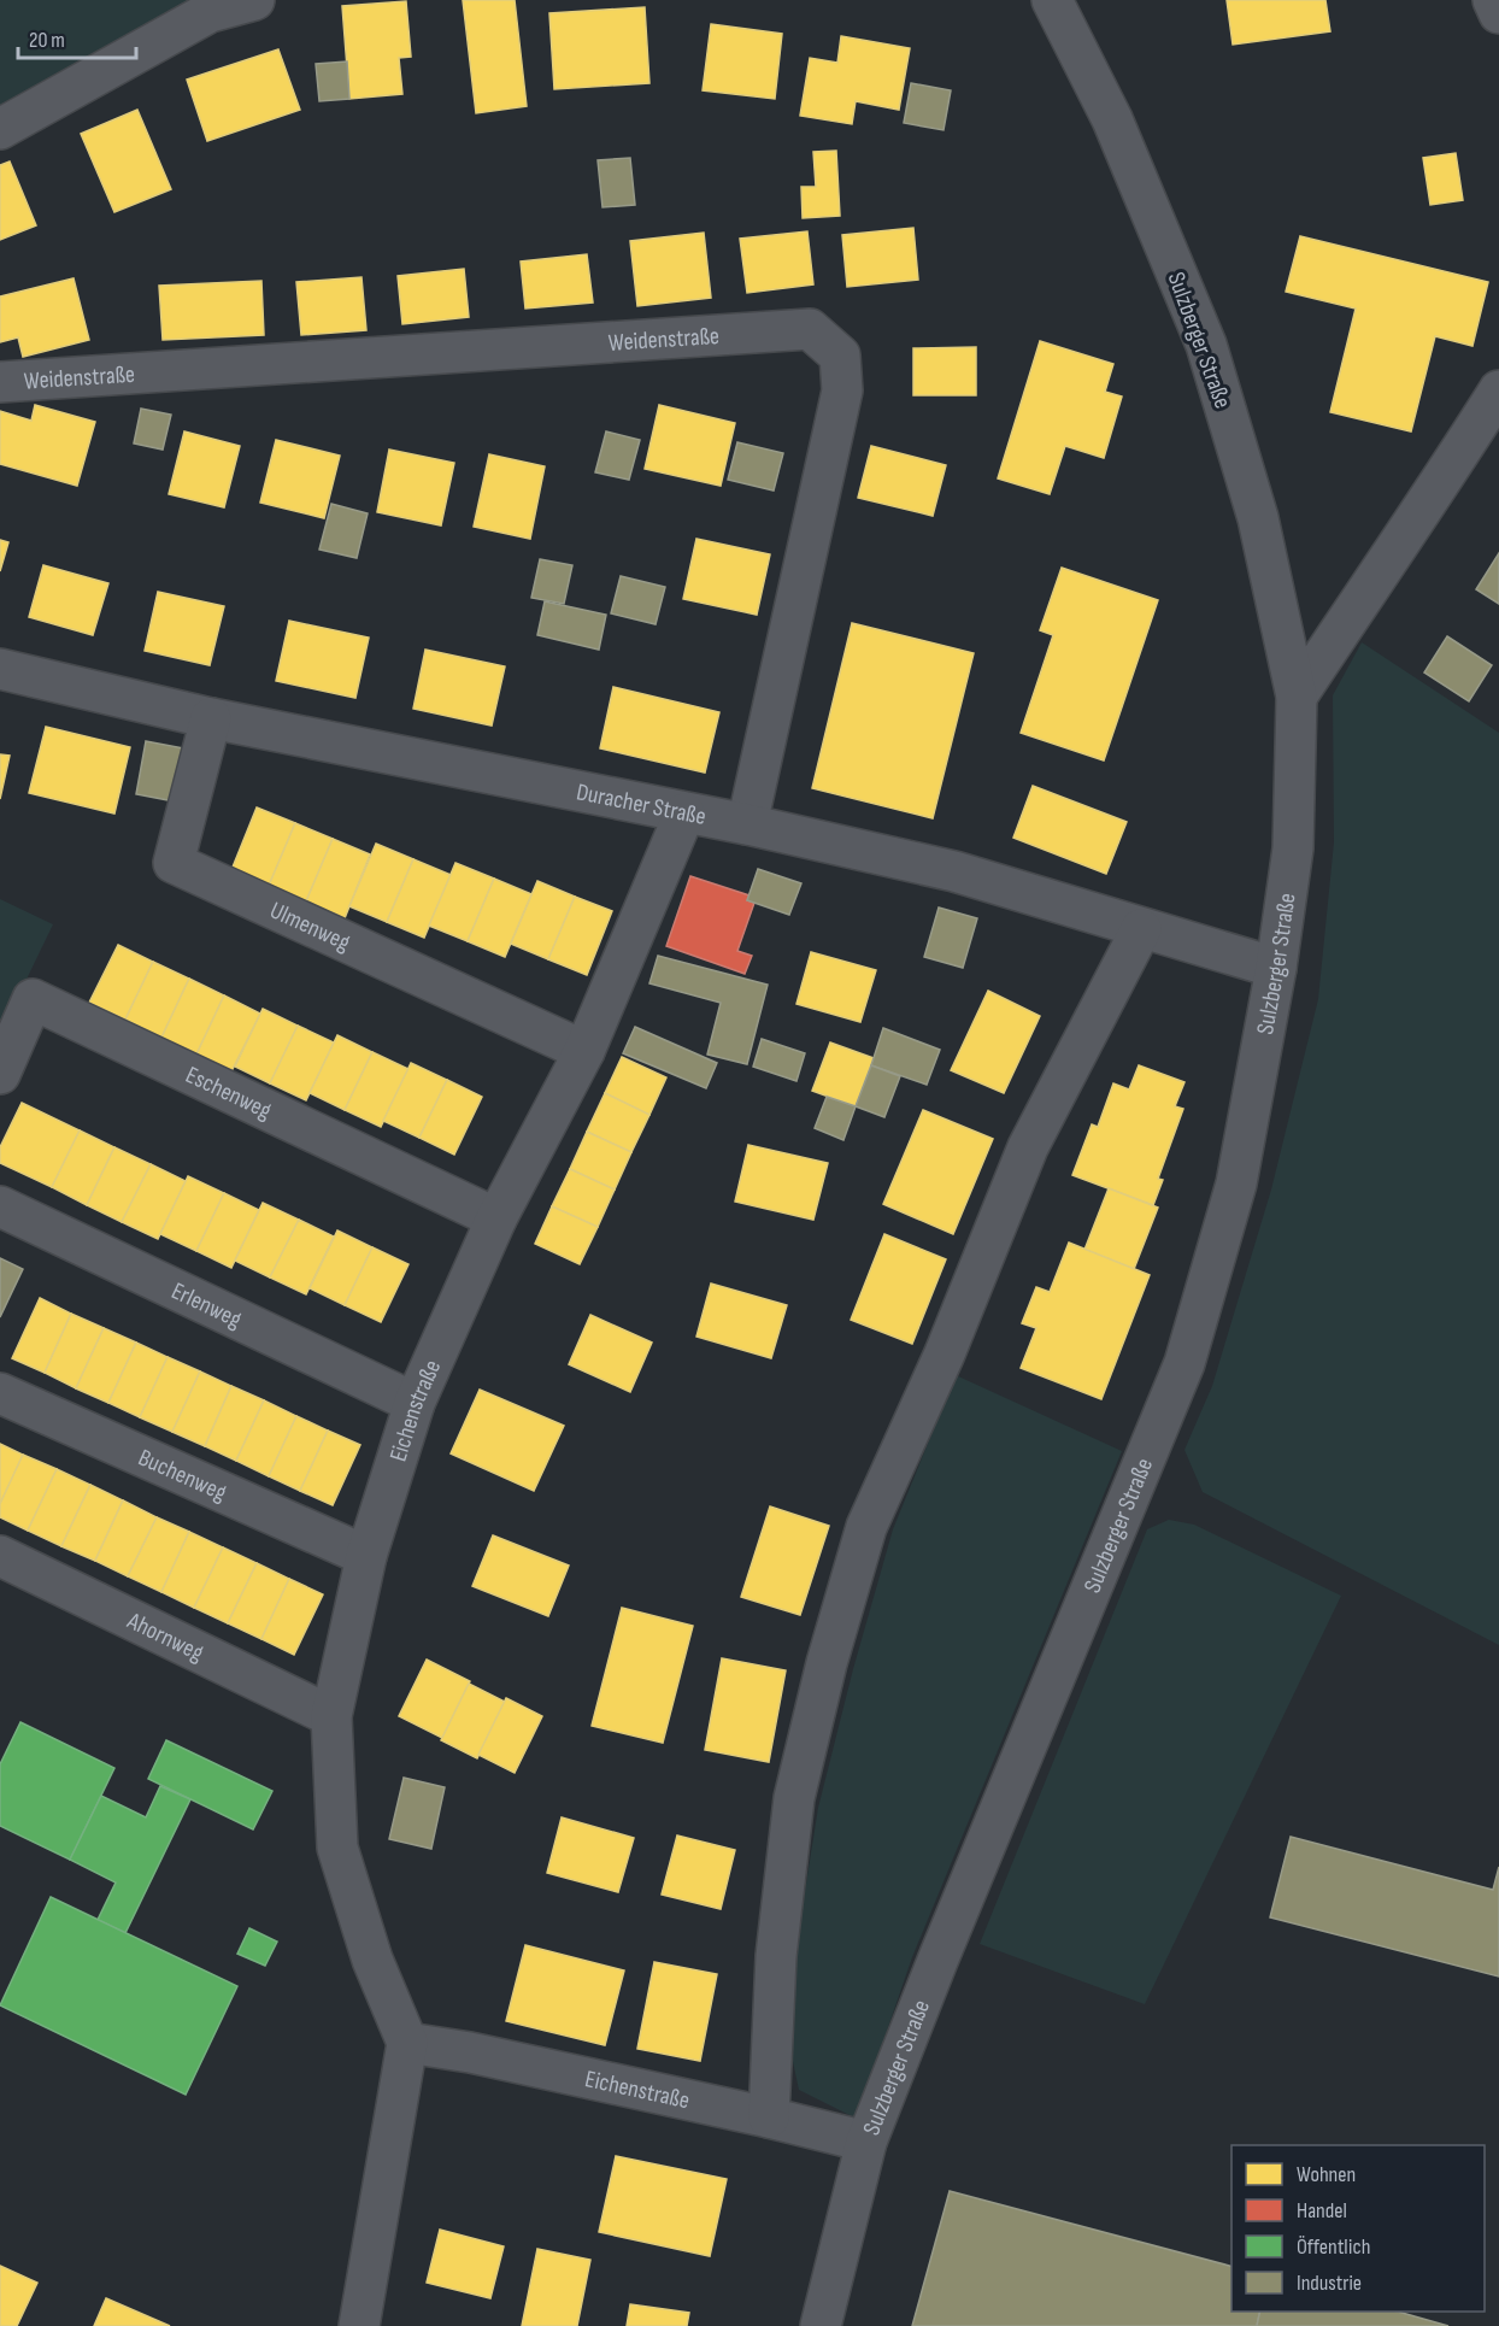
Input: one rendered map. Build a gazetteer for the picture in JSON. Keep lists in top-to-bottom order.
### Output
{
  "streets": {
    "street": [
      "Weidenstraße",
      "Sulzberger Straße",
      "Duracher Straße",
      "Ulmenweg",
      "Eschenweg",
      "Erlenweg",
      "Eichenstraße",
      "Buchenweg",
      "Ahornweg"
    ]
  },
  "crossings": [
    ["Weidenstraße", "Duracher Straße"],
    ["Sulzberger Straße", "Duracher Straße"],
    ["Sulzberger Straße", "Eichenstraße"],
    ["Duracher Straße", "Ulmenweg"],
    ["Duracher Straße", "Eichenstraße"],
    ["Ulmenweg", "Eichenstraße"],
    ["Eschenweg", "Eichenstraße"],
    ["Erlenweg", "Eichenstraße"],
    ["Eichenstraße", "Buchenweg"],
    ["Eichenstraße", "Ahornweg"]
  ],
  "legend": [
    "Wohnen",
    "Handel",
    "Öffentlich",
    "Industrie"
  ],
  "scale_bar": "20 m"
}
